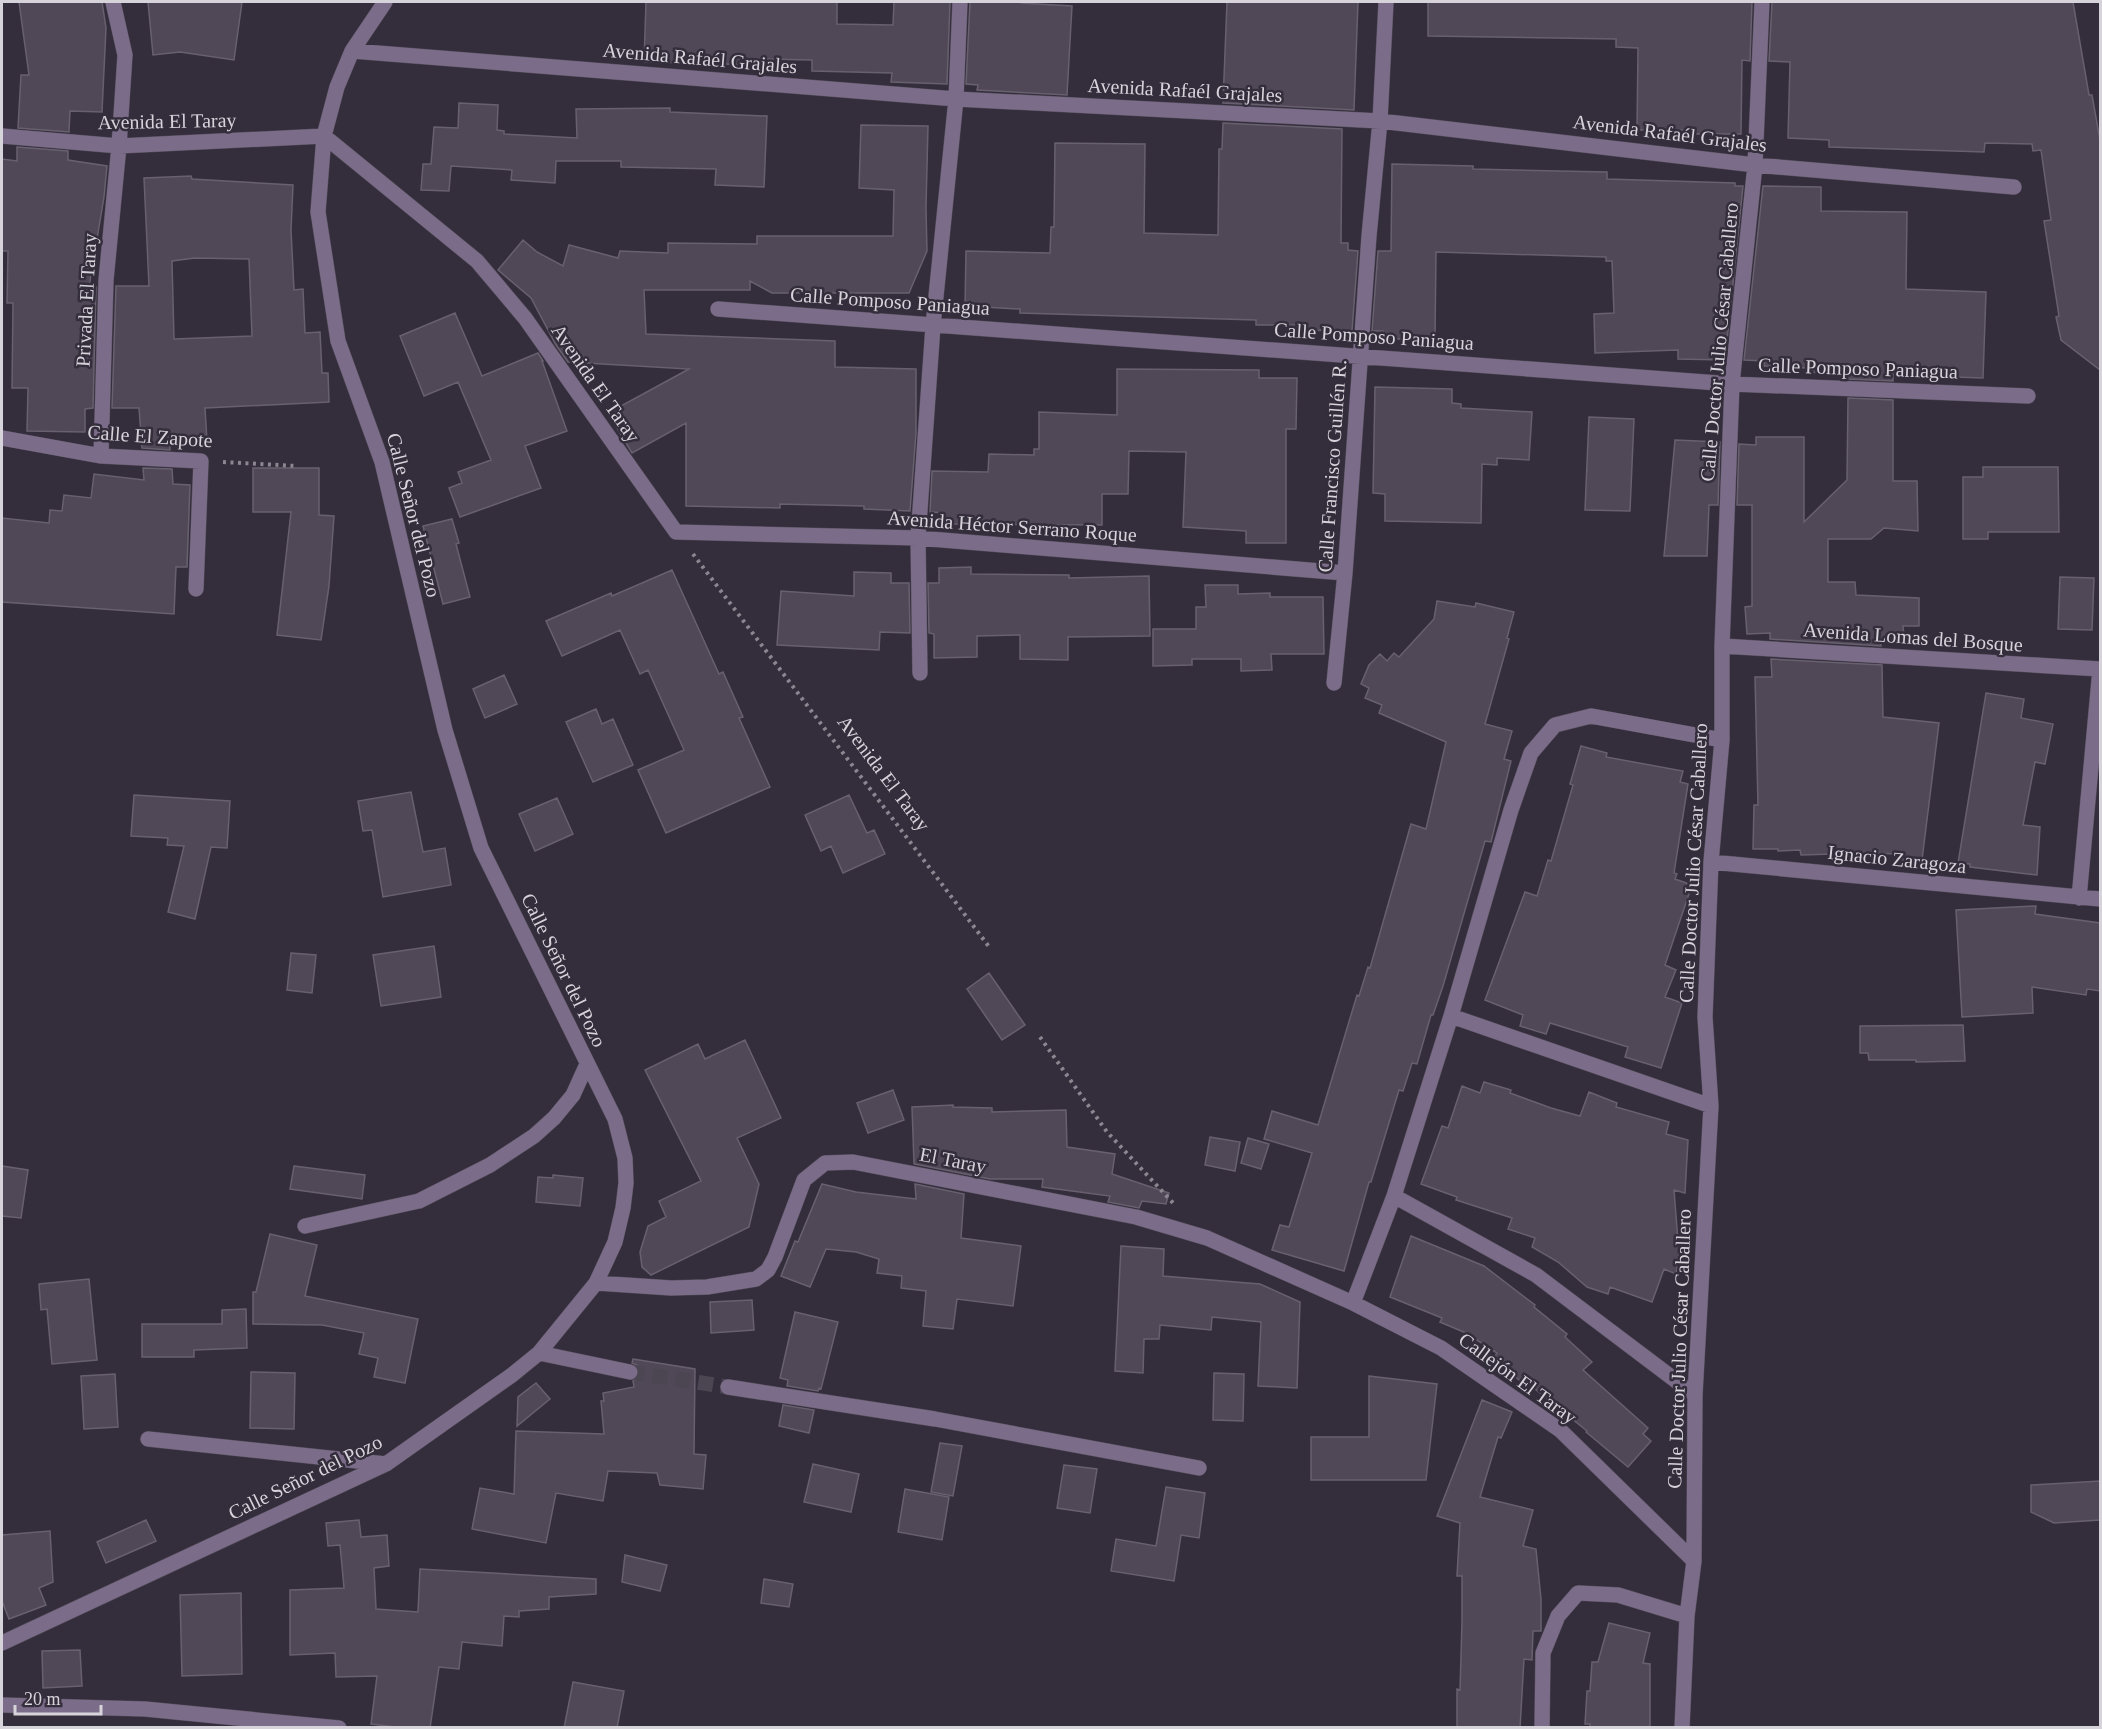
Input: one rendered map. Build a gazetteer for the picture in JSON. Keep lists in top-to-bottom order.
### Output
{
  "streets": {
    "street": [
      "Avenida Rafaél Grajales",
      "Avenida El Taray",
      "Privada El Taray",
      "Calle Pomposo Paniagua",
      "Calle Doctor Julio César Caballero",
      "Calle El Zapote",
      "Calle Francisco Guillén R.",
      "Calle Señor del Pozo",
      "Avenida Héctor Serrano Roque",
      "Avenida Lomas del Bosque",
      "Ignacio Zaragoza",
      "El Taray",
      "Callejón El Taray"
    ]
  },
  "crossings": [
    ["Avenida Rafaél Grajales", "Calle Doctor Julio César Caballero"],
    ["Avenida Rafaél Grajales", "Calle Francisco Guillén R."],
    ["Avenida Rafaél Grajales", "Calle Señor del Pozo"],
    ["Avenida El Taray", "Privada El Taray"],
    ["Avenida El Taray", "Calle Señor del Pozo"],
    ["Avenida El Taray", "Avenida Héctor Serrano Roque"],
    ["Privada El Taray", "Calle El Zapote"],
    ["Calle Pomposo Paniagua", "Calle Doctor Julio César Caballero"],
    ["Calle Pomposo Paniagua", "Calle Francisco Guillén R."],
    ["Calle Doctor Julio César Caballero", "Avenida Lomas del Bosque"],
    ["Calle Doctor Julio César Caballero", "Ignacio Zaragoza"],
    ["Calle Doctor Julio César Caballero", "Callejón El Taray"],
    ["Calle Francisco Guillén R.", "Avenida Héctor Serrano Roque"],
    ["Calle Señor del Pozo", "El Taray"],
    ["El Taray", "Callejón El Taray"]
  ],
  "scale_bar": "20 m"
}
